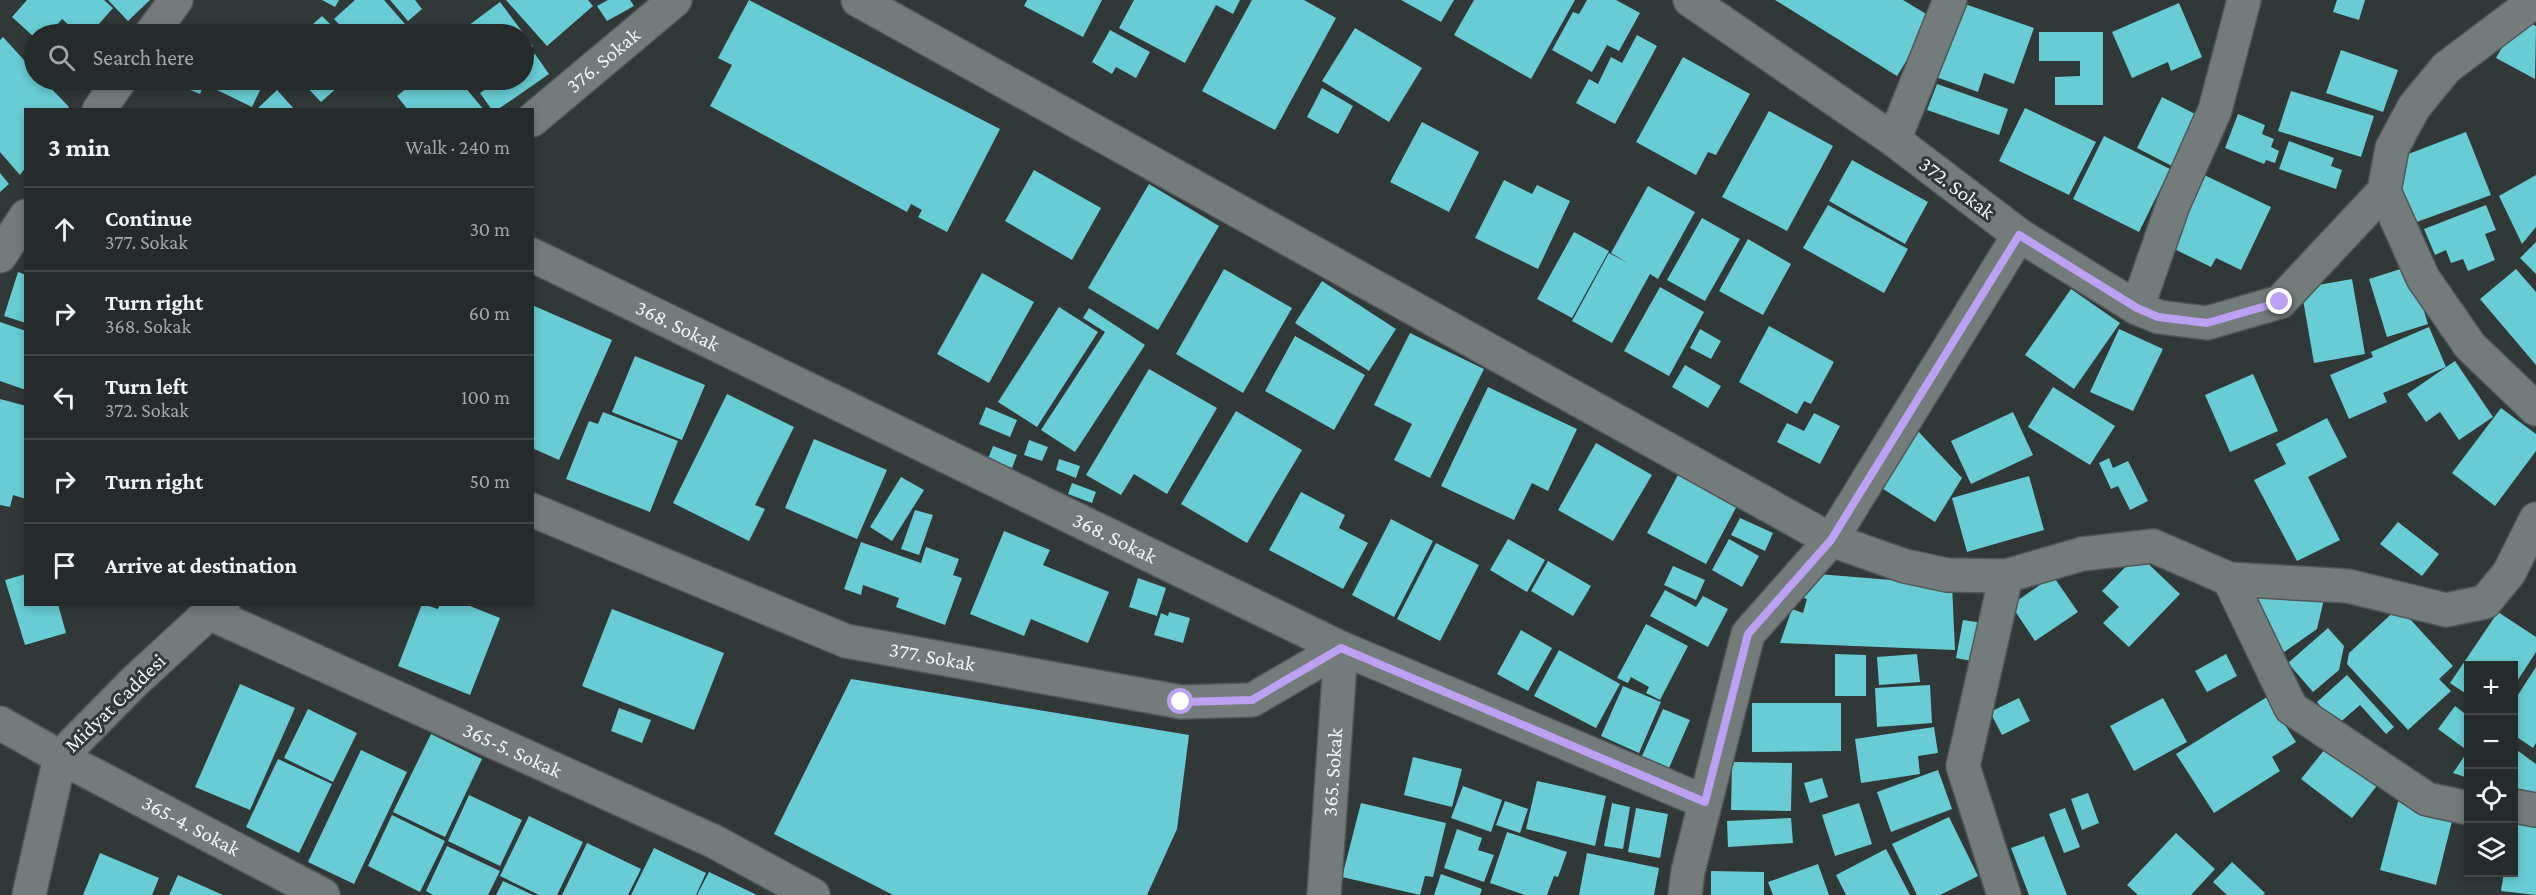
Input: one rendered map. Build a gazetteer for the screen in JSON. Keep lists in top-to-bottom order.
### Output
{
  "streets": {
    "street": [
      "376. Sokak",
      "372. Sokak",
      "368. Sokak",
      "377. Sokak",
      "Midyat Caddesi",
      "365-5. Sokak",
      "365. Sokak",
      "365-4. Sokak"
    ]
  },
  "crossings": [
    ["368. Sokak", "377. Sokak"],
    ["368. Sokak", "365. Sokak"],
    ["377. Sokak", "365. Sokak"],
    ["Midyat Caddesi", "365-5. Sokak"],
    ["Midyat Caddesi", "365-4. Sokak"]
  ],
  "page": {
    "search": "Search here",
    "heading": ["3 min", "Walk · 240 m"],
    "list": [
      ["Continue", "377. Sokak", "30 m"],
      ["Turn right", "368. Sokak", "60 m"],
      ["Turn left", "372. Sokak", "100 m"],
      ["Turn right", "50 m"],
      "Arrive at destination"
    ],
    "map_buttons": ["+", "−"]
  }
}
